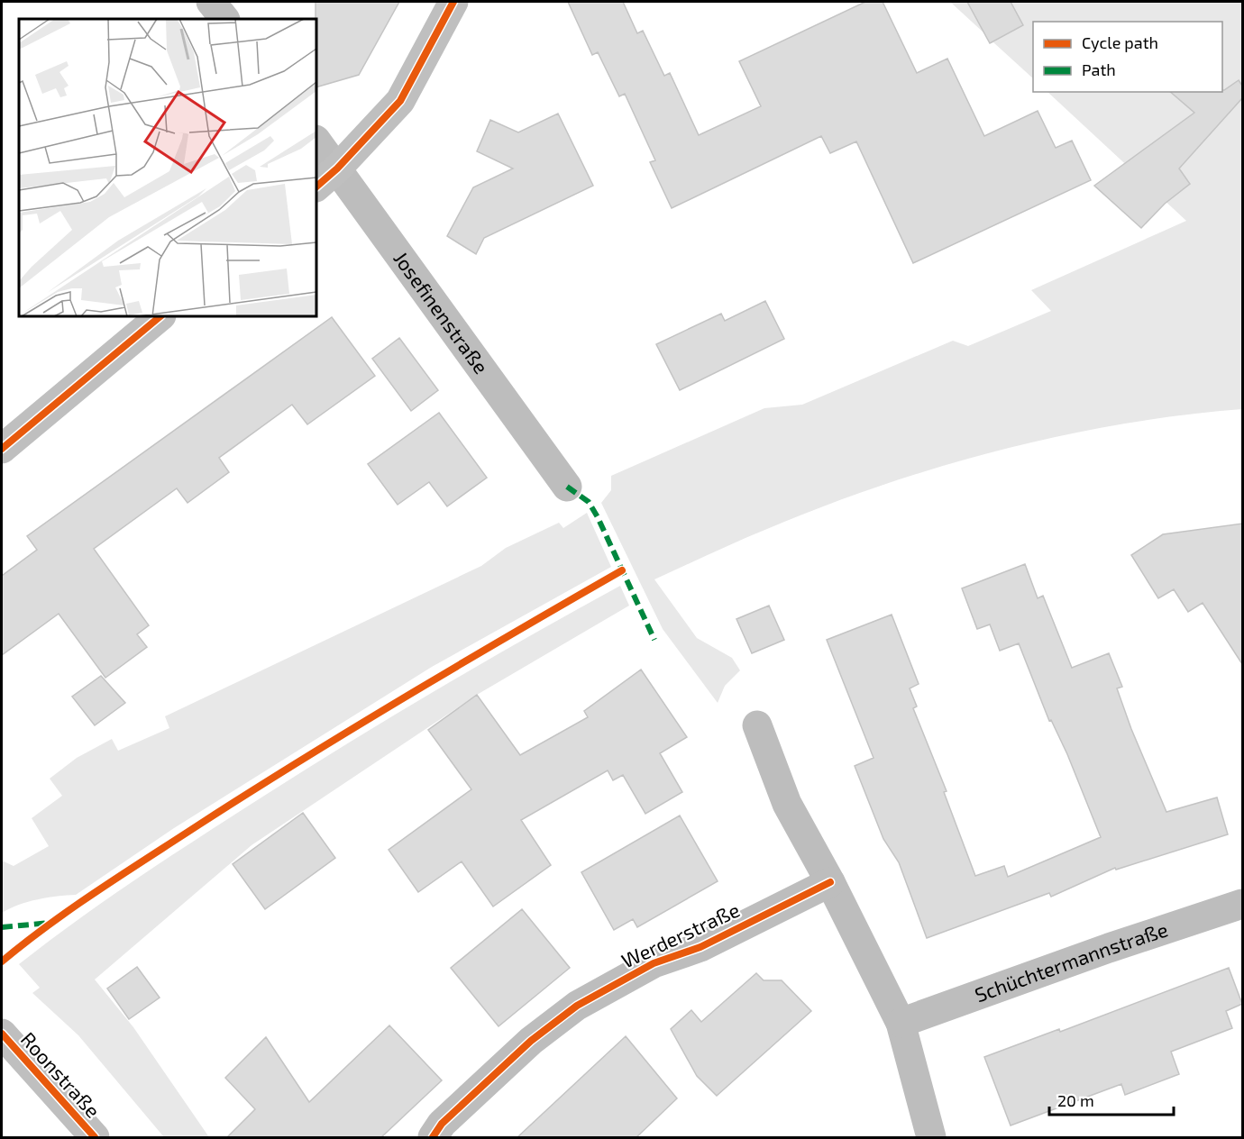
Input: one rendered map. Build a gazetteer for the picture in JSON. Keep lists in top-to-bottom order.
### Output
{
  "streets": {
    "main road": ["Roonstraße"],
    "street": ["Josefinenstraße", "Werderstraße", "Schüchtermannstraße"]
  },
  "legend": ["Cycle path", "Path"],
  "scale_bar": "20 m"
}
